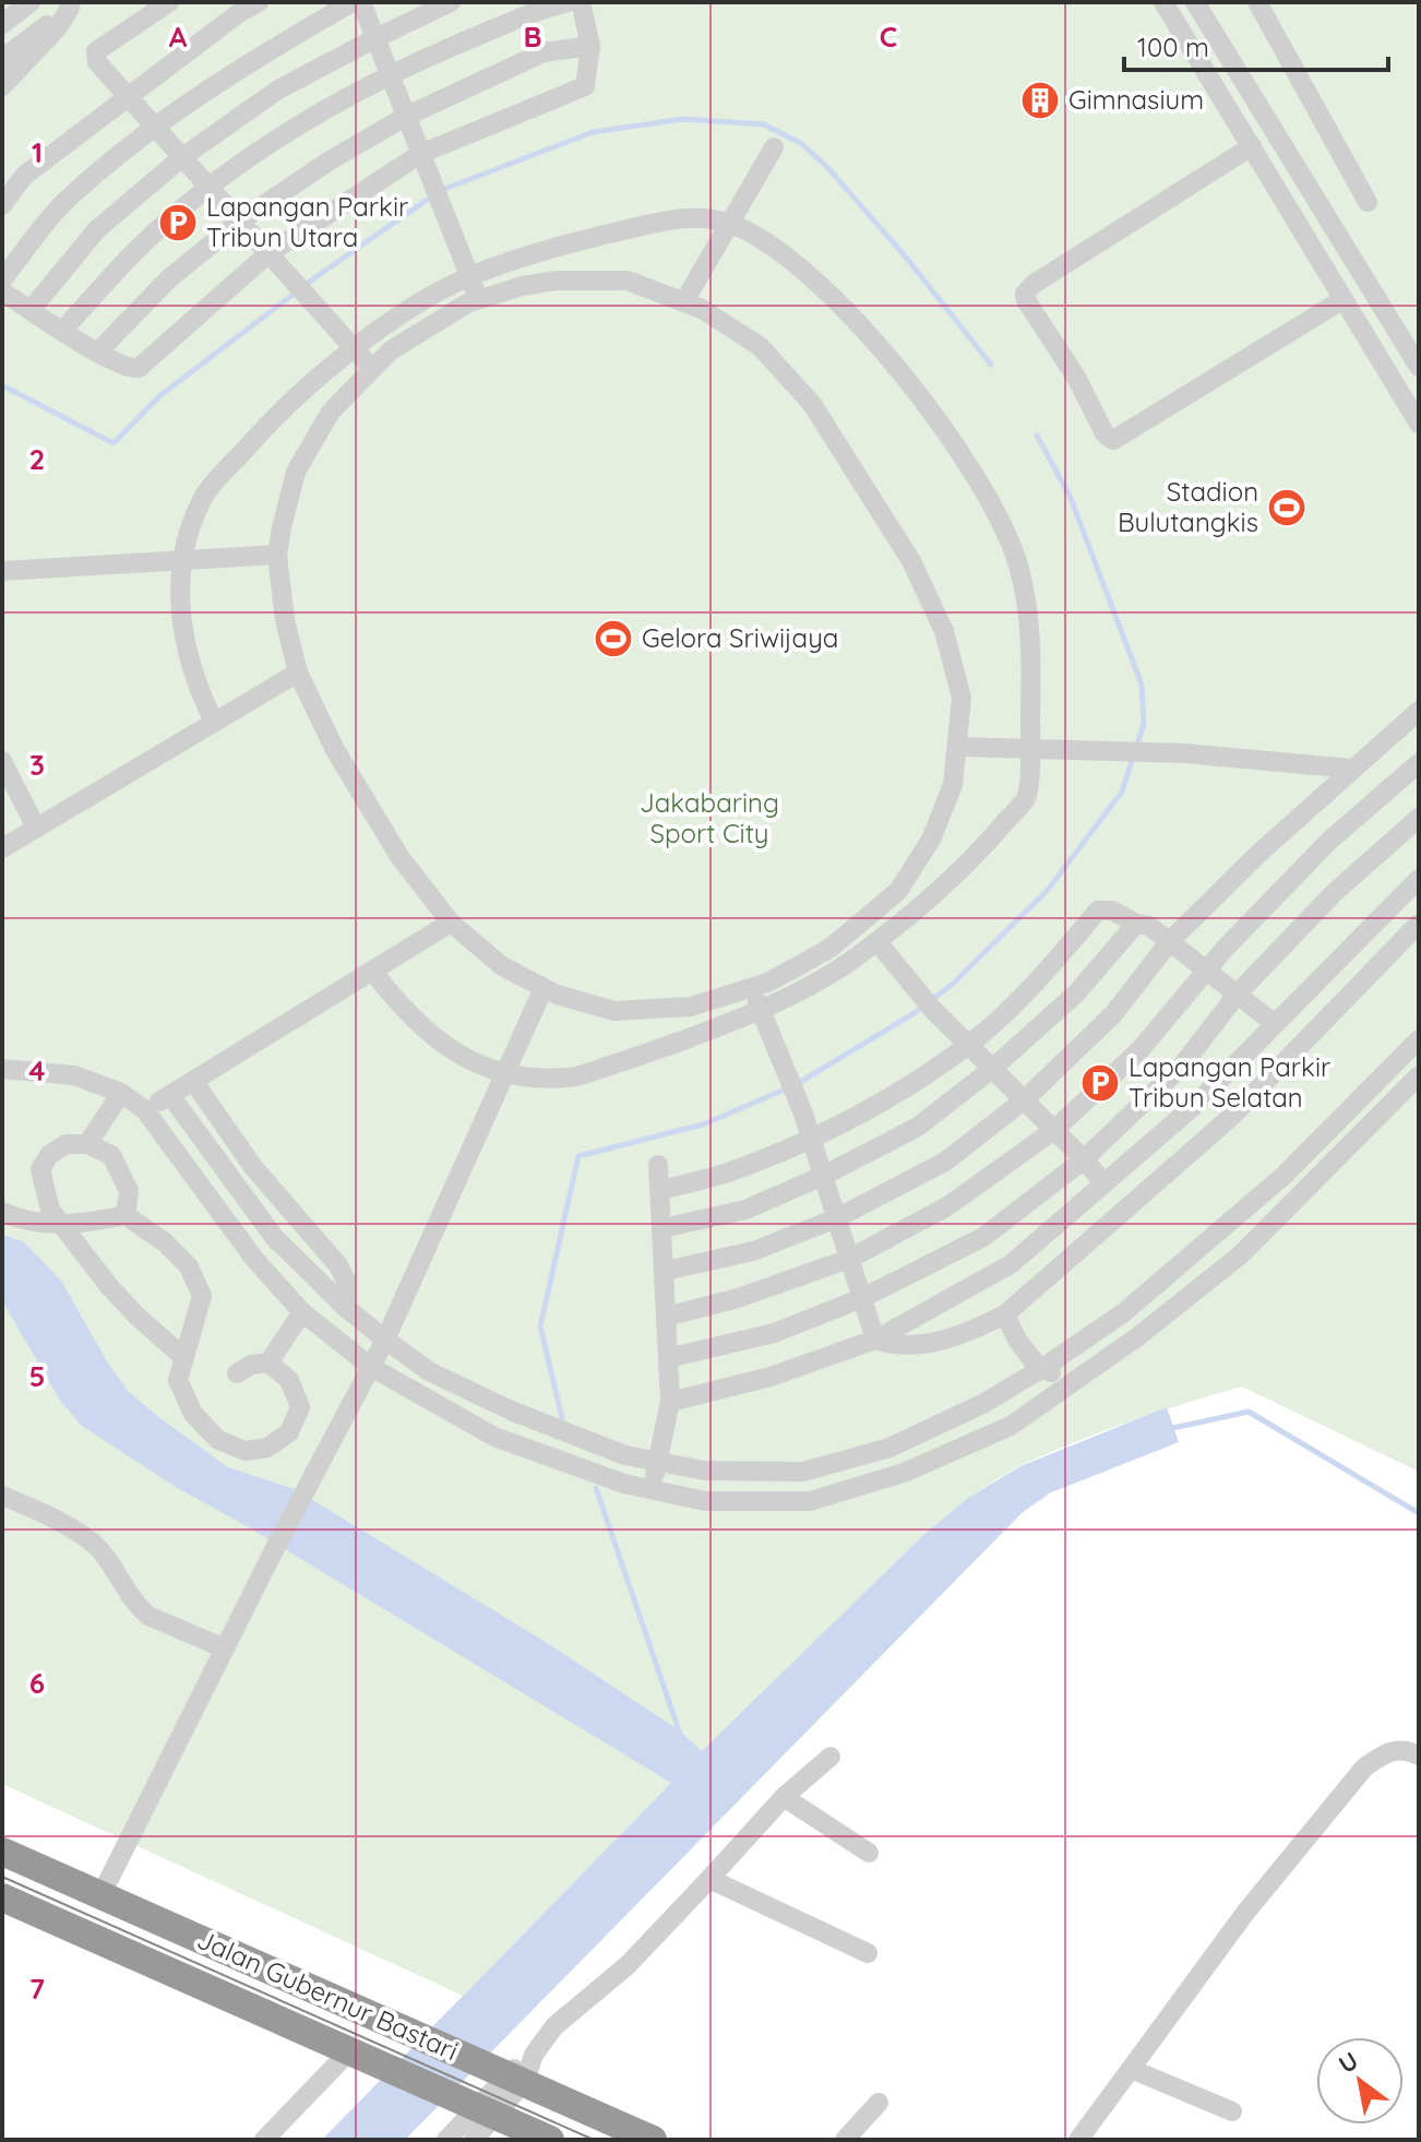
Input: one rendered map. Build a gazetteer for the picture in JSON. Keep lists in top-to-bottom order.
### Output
{
  "streets": {
    "highway": ["Jalan Gubernur Bastari"]
  },
  "parks": ["Jakabaring Sport City"],
  "places": {
    "building": ["Gimnasium"],
    "parking": ["Lapangan Parkir Tribun Utara", "Lapangan Parkir Tribun Selatan"],
    "sports": ["Stadion Bulutangkis", "Gelora Sriwijaya"]
  },
  "scale_bar": "100 m",
  "north": "top left",
  "grid": {
    "columns": ["A", "B", "C"],
    "rows": [
      "1",
      "2",
      "3",
      "4",
      "5",
      "6",
      "7"
    ]
  }
}
